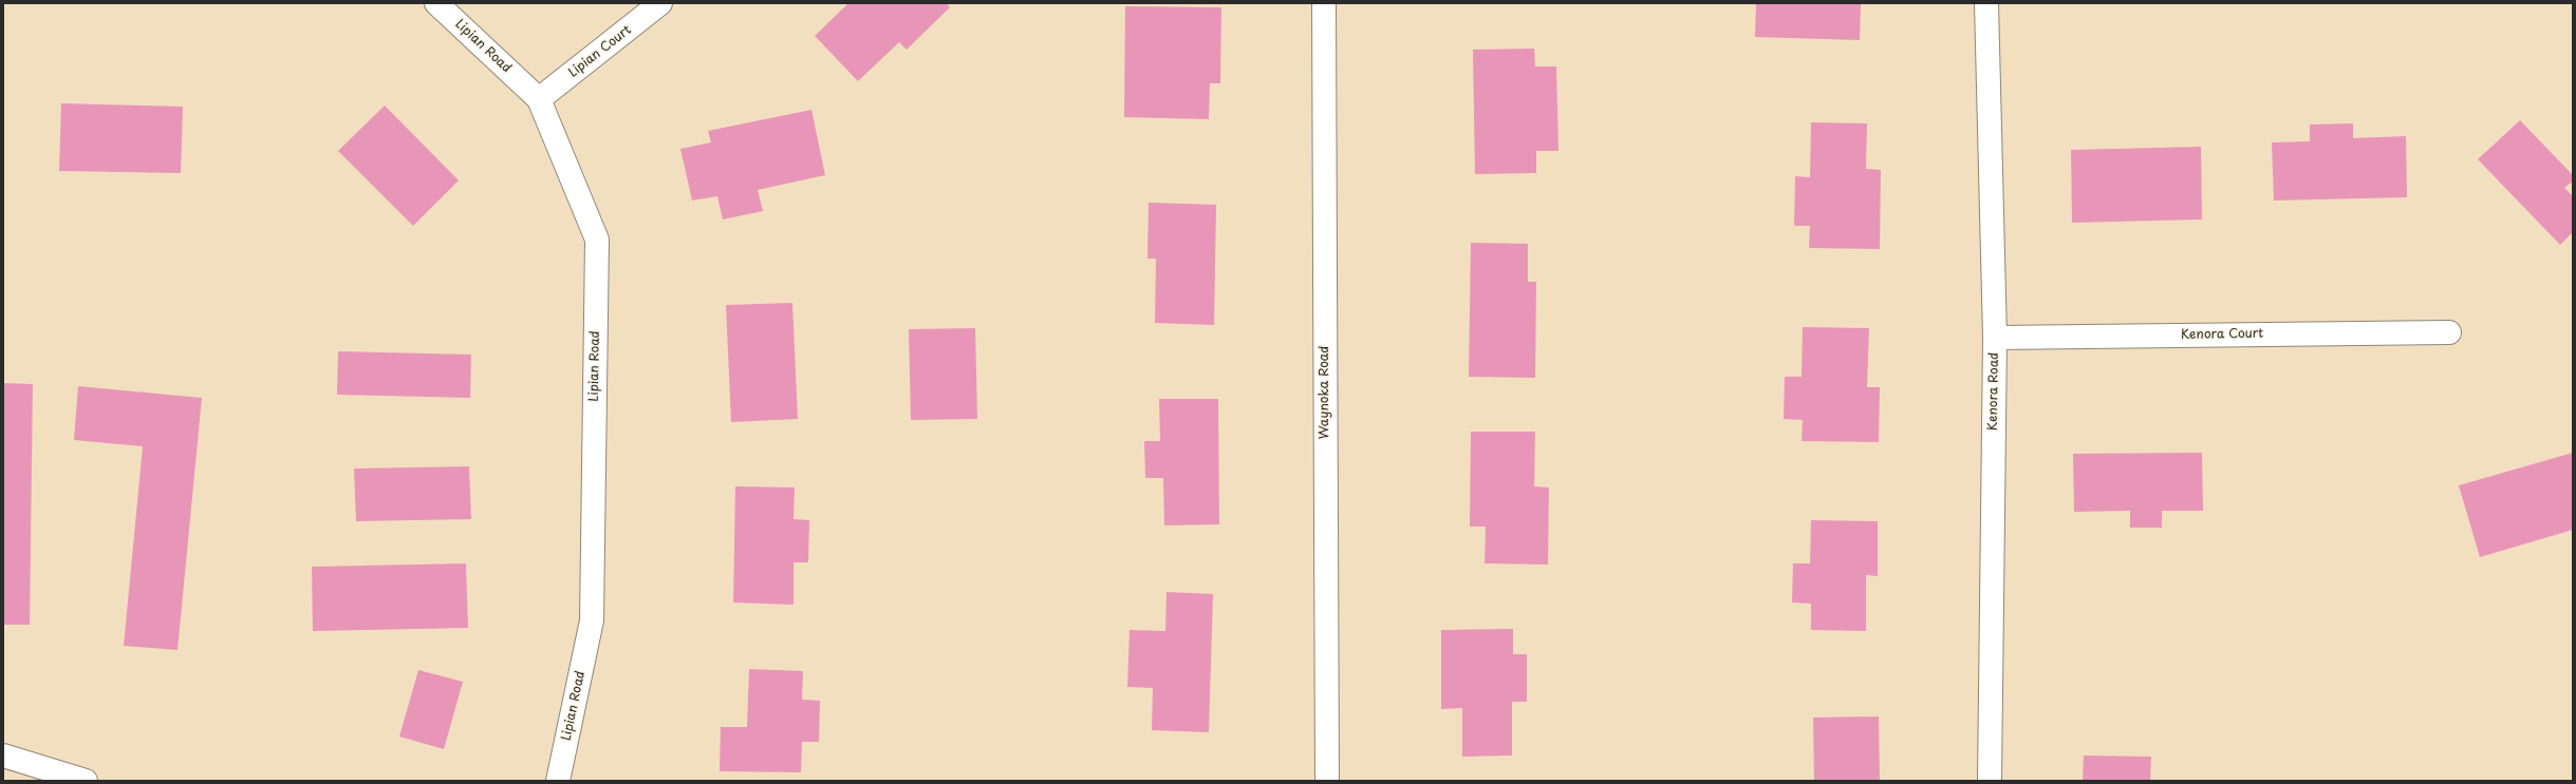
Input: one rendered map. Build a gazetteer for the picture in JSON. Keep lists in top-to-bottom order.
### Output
{
  "streets": {
    "street": [
      "Lipian Road",
      "Lipian Court",
      "Kenora Court",
      "Kenora Road",
      "Waynoka Road"
    ]
  },
  "crossings": [
    ["Lipian Road", "Lipian Court"],
    ["Kenora Court", "Kenora Road"]
  ]
}
